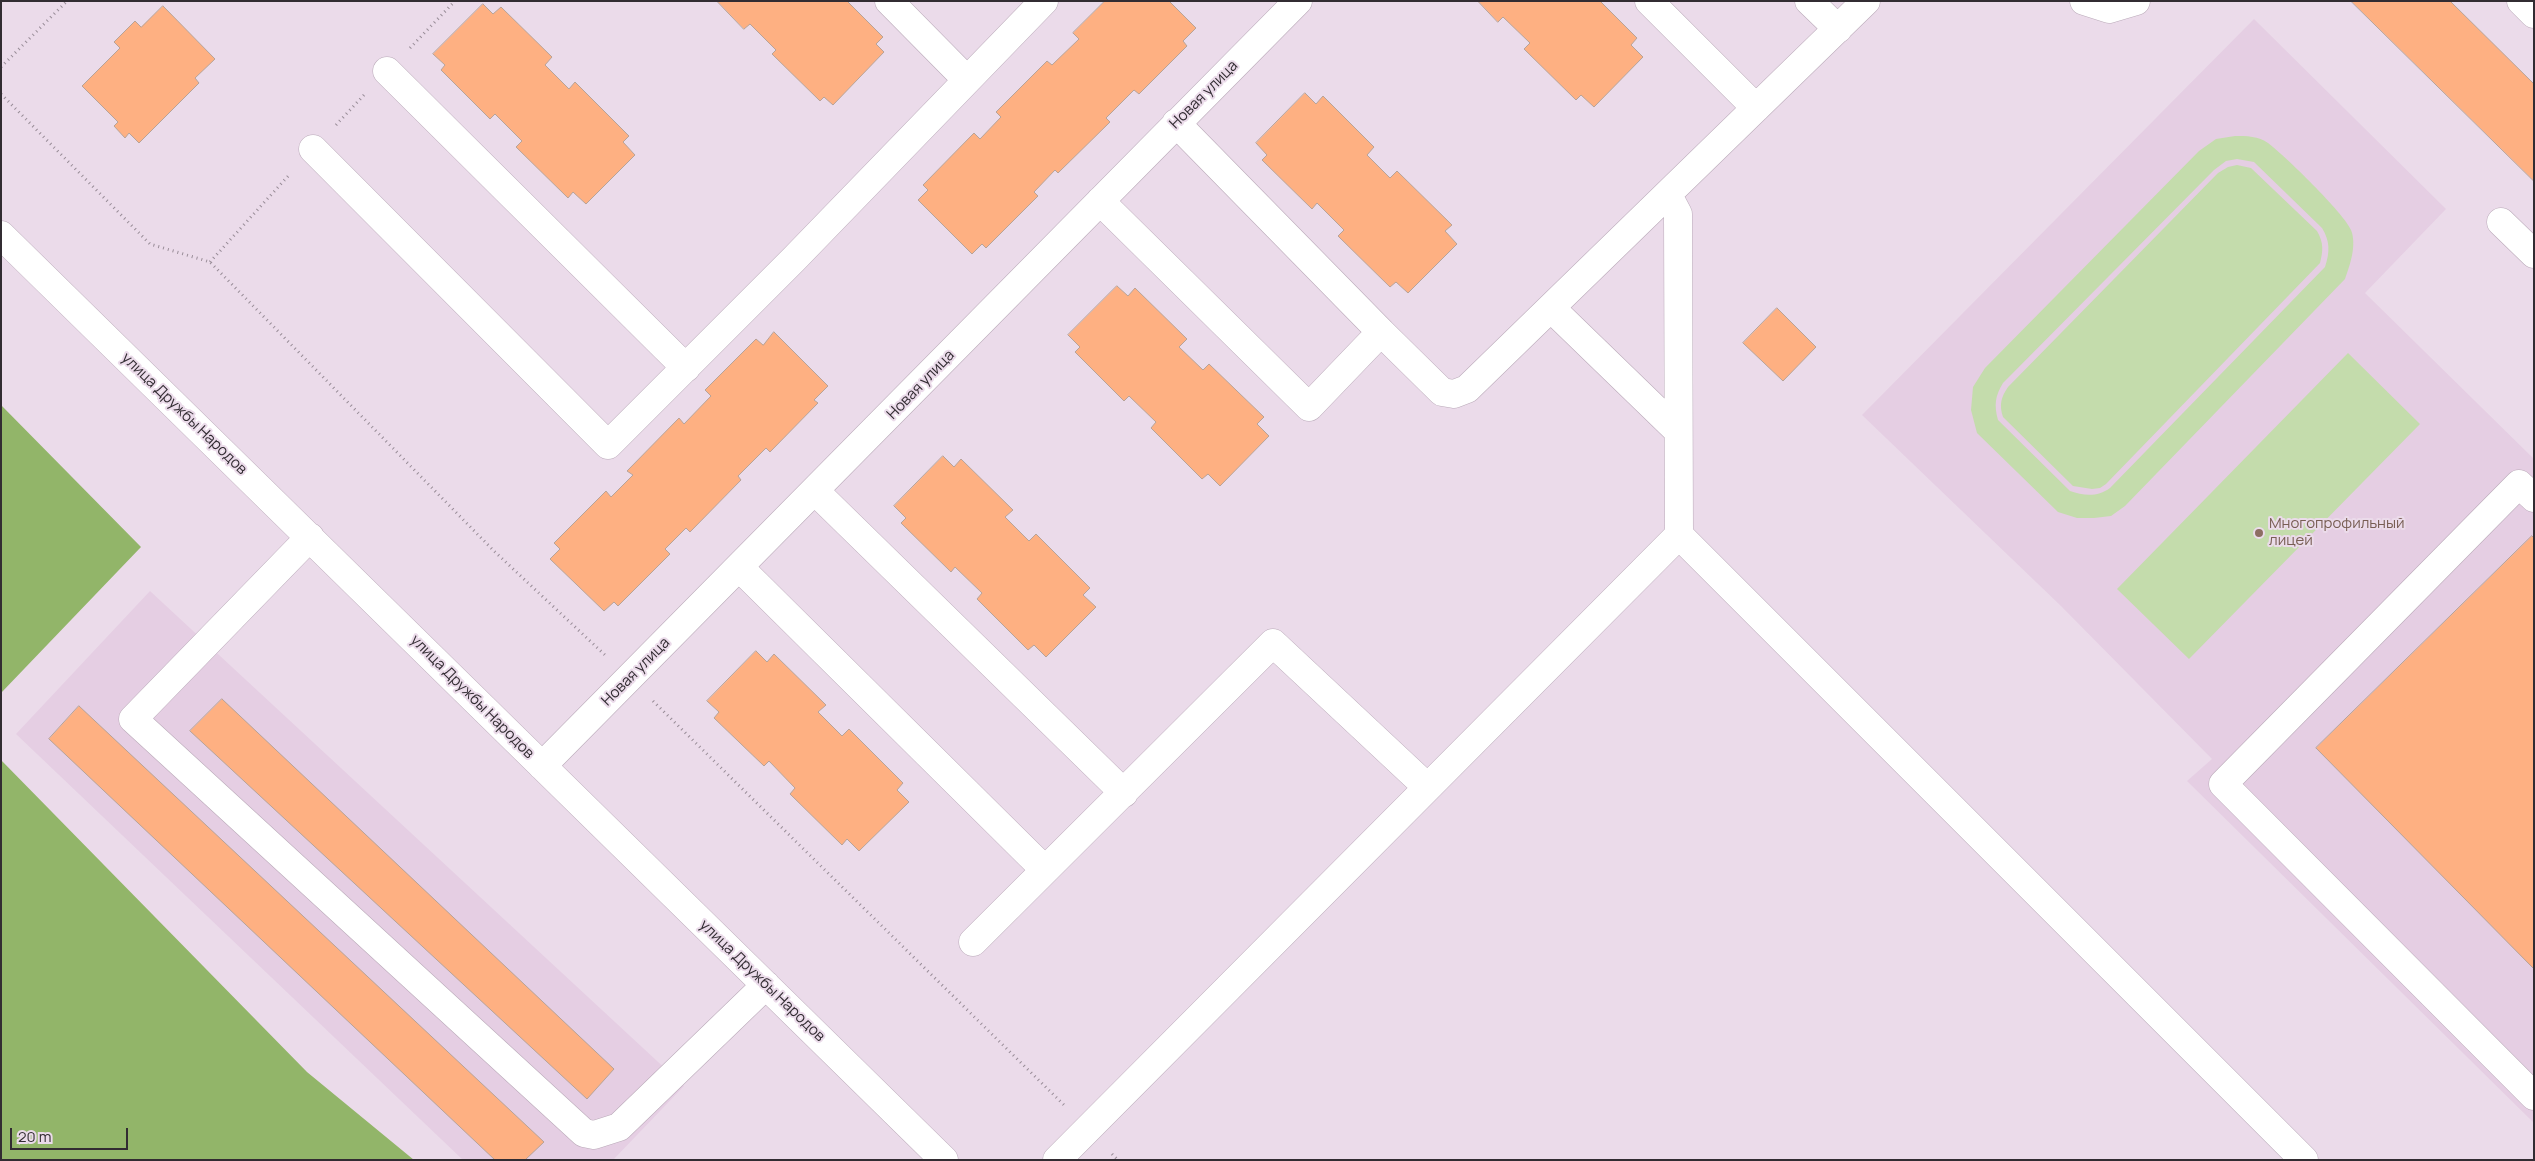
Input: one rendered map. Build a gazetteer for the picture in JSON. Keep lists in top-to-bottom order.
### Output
{
  "streets": {
    "street": ["Новая улица", "улица Дружбы Народов"]
  },
  "crossings": [
    ["Новая улица", "улица Дружбы Народов"]
  ],
  "places": ["Многопрофильный лицей"],
  "scale_bar": "20 m"
}
